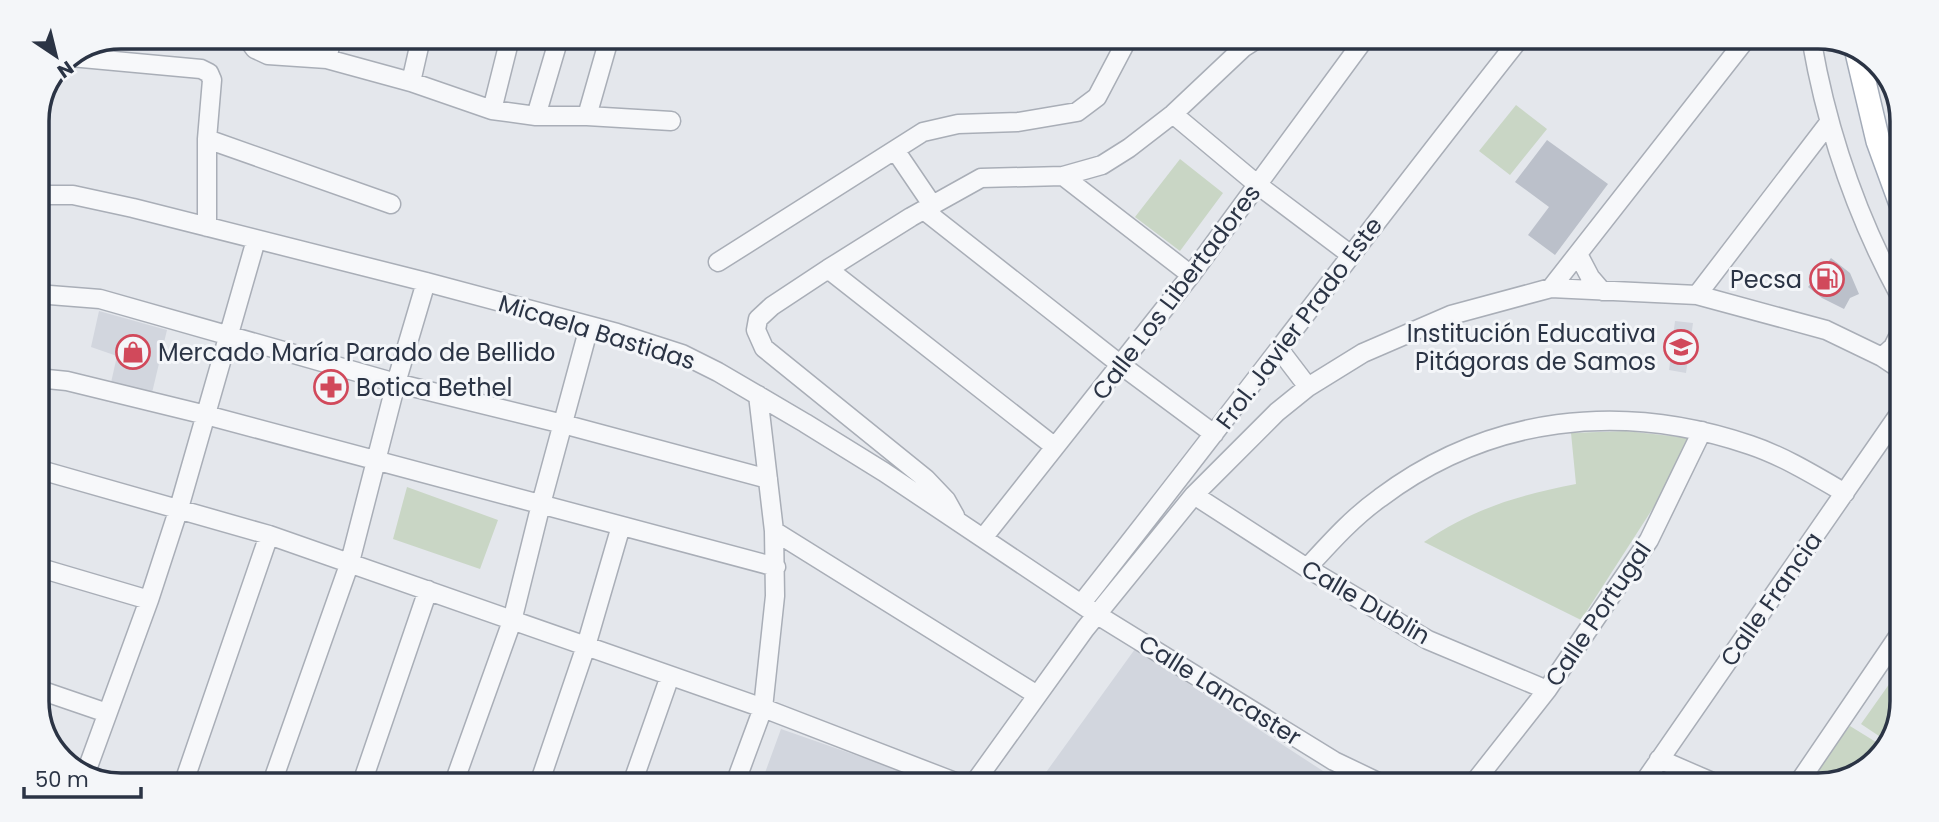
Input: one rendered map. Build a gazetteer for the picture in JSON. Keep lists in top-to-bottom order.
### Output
{
  "streets": {
    "street": [
      "Calle Los Libertadores",
      "Frol. Javier Prado Este",
      "Micaela Bastidas",
      "Calle Francia",
      "Calle Dublin",
      "Calle Portugal",
      "Calle Lancaster"
    ]
  },
  "crossings": [
    ["Calle Los Libertadores", "Micaela Bastidas"],
    ["Frol. Javier Prado Este", "Micaela Bastidas"],
    ["Frol. Javier Prado Este", "Calle Lancaster"],
    ["Micaela Bastidas", "Calle Lancaster"],
    ["Calle Dublin", "Calle Portugal"]
  ],
  "places": {
    "fuel station": ["Pecsa"],
    "school or university": ["Institución Educativa Pitágoras de Samos"],
    "shop": ["Mercado María Parado de Bellido"],
    "pharmacy": ["Botica Bethel"]
  },
  "scale_bar": "50 m",
  "north": "bottom right"
}
